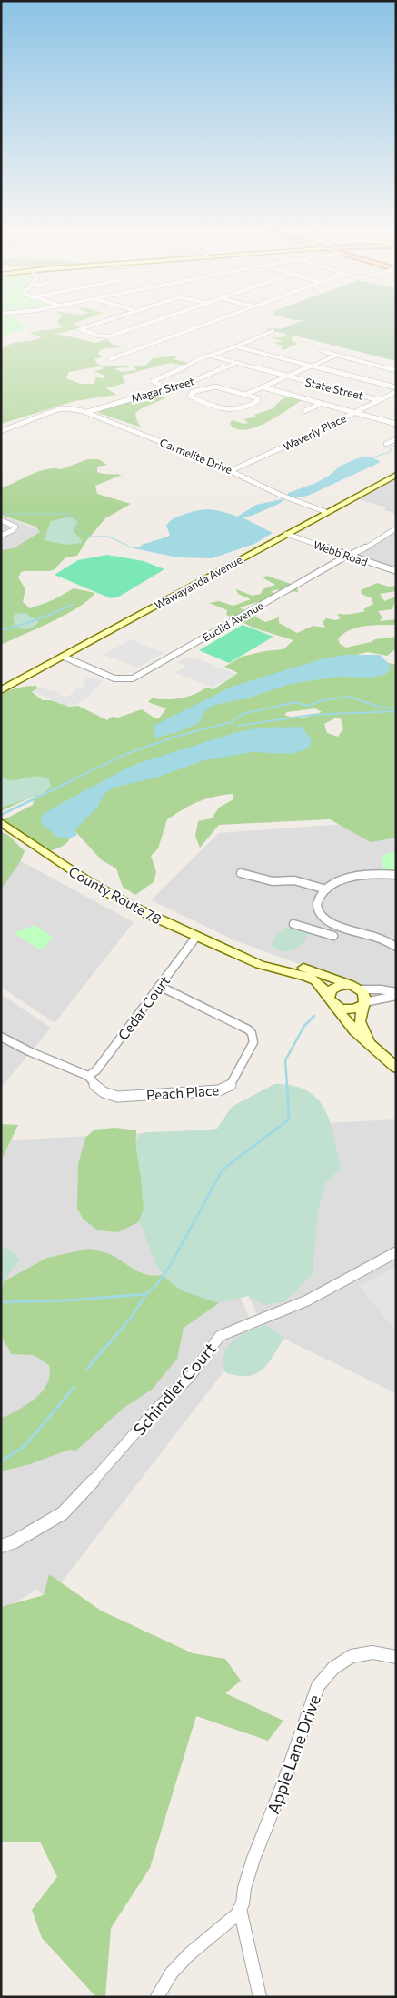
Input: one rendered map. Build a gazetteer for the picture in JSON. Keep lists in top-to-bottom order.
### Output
{
  "streets": {
    "street": [
      "State Street",
      "Magar Street",
      "Waverly Place",
      "Carmelite Drive",
      "Webb Road",
      "Wawayanda Avenue",
      "Euclid Avenue",
      "County Route 78",
      "Cedar Court",
      "Peach Place",
      "Schindler Court",
      "Apple Lane Drive"
    ]
  },
  "crossings": [
    ["State Street", "Magar Street"],
    ["State Street", "Waverly Place"],
    ["Magar Street", "Carmelite Drive"],
    ["Waverly Place", "Carmelite Drive"],
    ["Carmelite Drive", "Wawayanda Avenue"],
    ["Webb Road", "Wawayanda Avenue"],
    ["Webb Road", "Euclid Avenue"],
    ["Wawayanda Avenue", "Euclid Avenue"],
    ["County Route 78", "Cedar Court"],
    ["Cedar Court", "Peach Place"]
  ]
}
